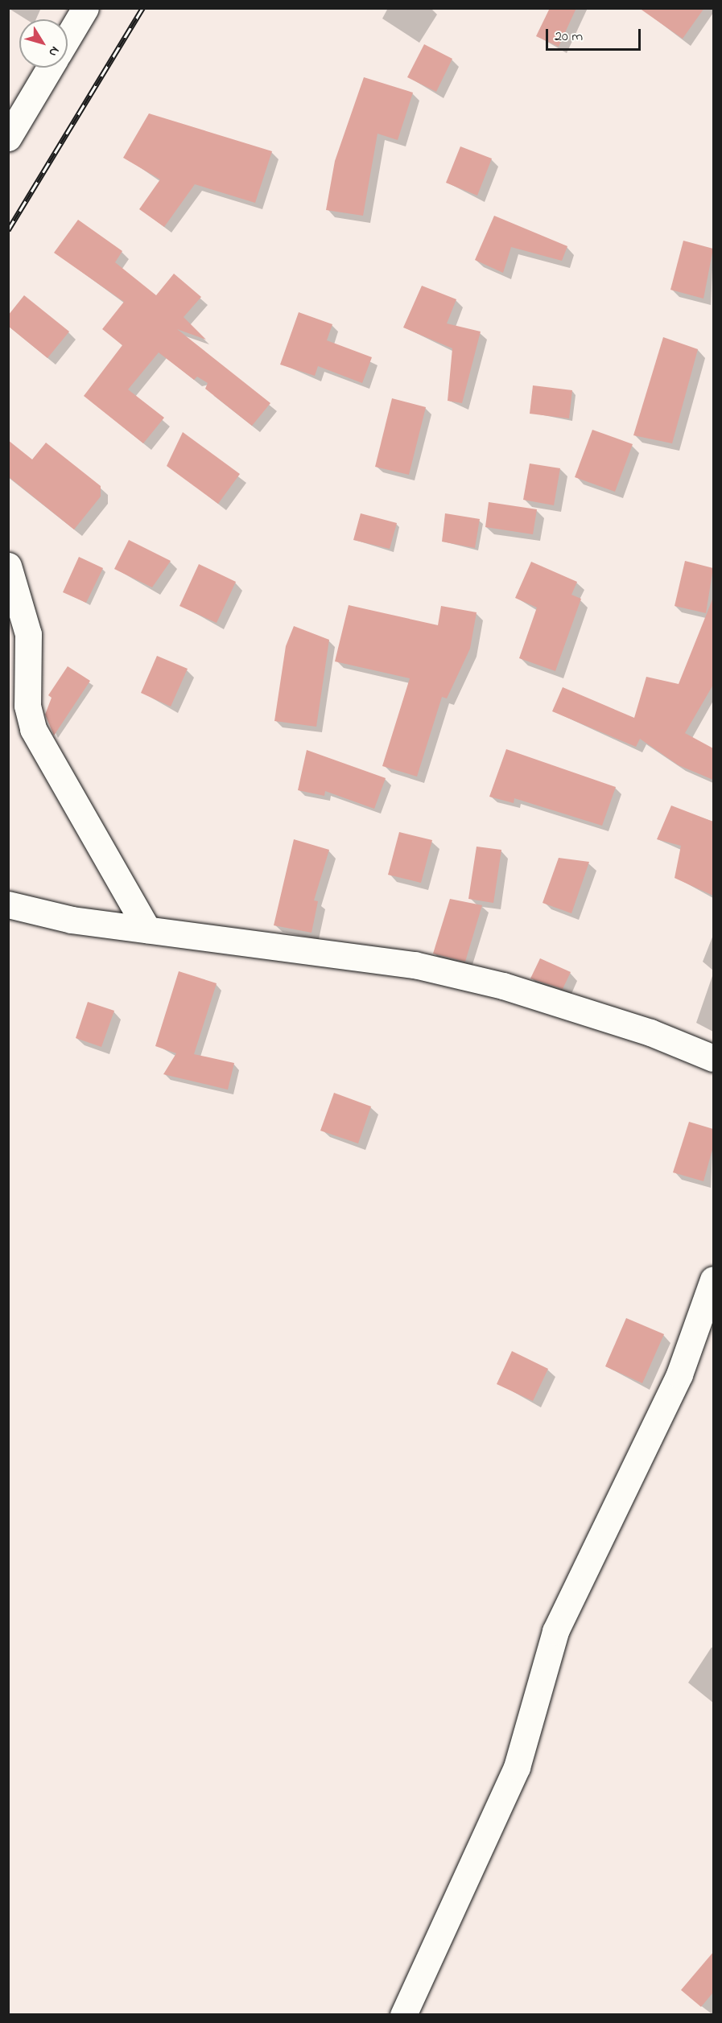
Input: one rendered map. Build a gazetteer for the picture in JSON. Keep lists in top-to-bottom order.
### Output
{
  "scale_bar": "20 m",
  "north": "bottom right"
}
